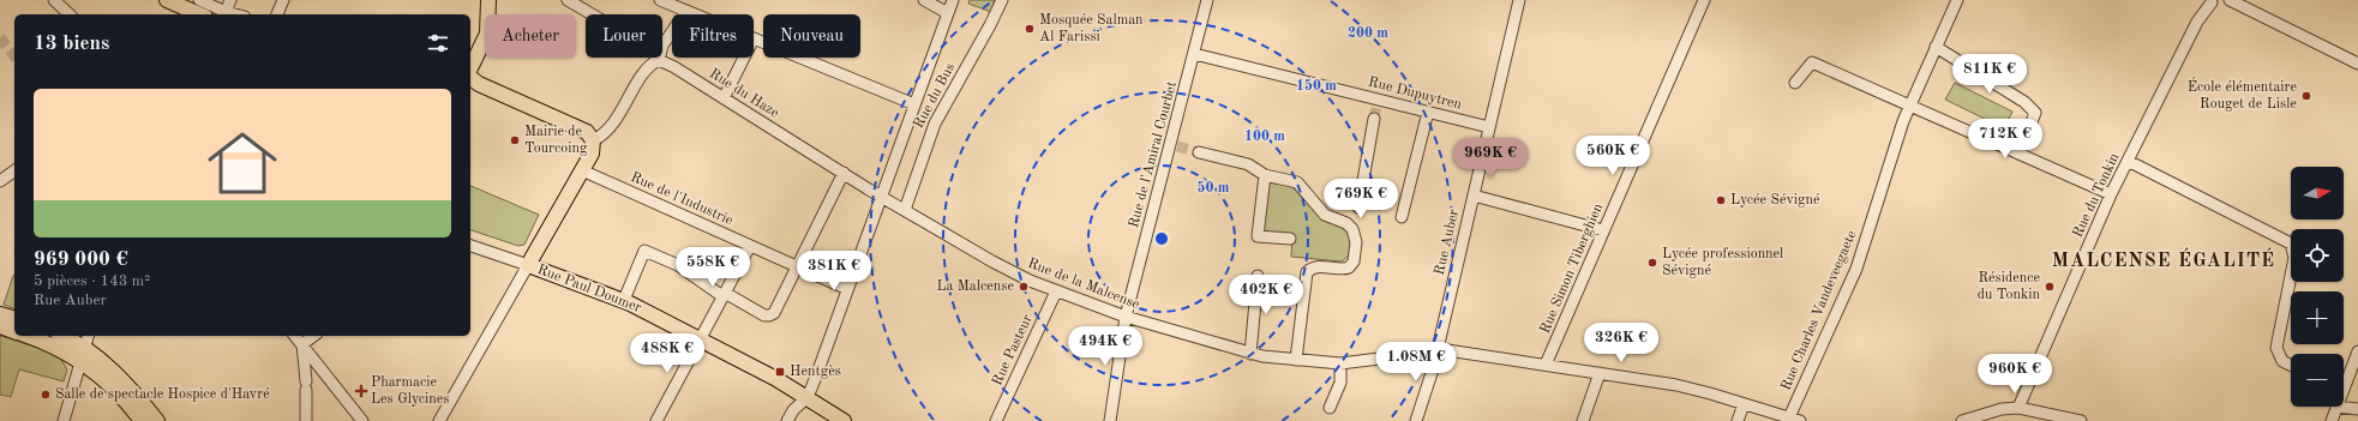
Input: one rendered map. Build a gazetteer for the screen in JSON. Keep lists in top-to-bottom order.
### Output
{
  "streets": {
    "main road": ["Rue Paul Doumer"],
    "street": [
      "Rue du Haze",
      "Rue Dupuytren",
      "Rue du Bus",
      "Rue de l'Amiral Courbet",
      "Rue du Tonkin",
      "Rue de l'Industrie",
      "Rue Auber",
      "Rue Simon Tiberghien",
      "Rue de la Malcense",
      "Rue Charles Vandeveegaete",
      "Rue Pasteur"
    ]
  },
  "crossings": [
    ["Rue du Haze", "Rue de la Malcense"],
    ["Rue Dupuytren", "Rue de l'Amiral Courbet"],
    ["Rue Dupuytren", "Rue Auber"],
    ["Rue du Bus", "Rue de la Malcense"],
    ["Rue de l'Amiral Courbet", "Rue de la Malcense"],
    ["Rue Auber", "Rue de la Malcense"],
    ["Rue Simon Tiberghien", "Rue de la Malcense"],
    ["Rue de la Malcense", "Rue Charles Vandeveegaete"],
    ["Rue de la Malcense", "Rue Pasteur"]
  ],
  "districts": ["MALCENSE ÉGALITÉ"],
  "places": {
    "other": [
      "Mosquée Salman Al Farissi",
      "École élémentaire Rouget de Lisle",
      "Mairie de Tourcoing",
      "Lycée Sévigné",
      "Lycée professionnel Sévigné",
      "La Malcense",
      "Résidence du Tonkin",
      "Salle de spectacle Hospice d'Havré"
    ],
    "transit": ["Hentgès"],
    "health": ["Pharmacie Les Glycines"]
  },
  "north": "right",
  "page": {
    "chip": [
      "Acheter",
      "Louer",
      "Filtres",
      "Nouveau"
    ],
    "heading": "13 biens",
    "price": [
      "811K €",
      "712K €",
      "560K €",
      "969K €",
      "769K €",
      "558K €",
      "381K €",
      "402K €",
      "326K €",
      "494K €",
      "488K €",
      "1.08M €",
      "960K €"
    ],
    "list": [
      {
        "name": "969 000 €",
        "note": "5 pièces · 143 m² · Rue Auber"
      }
    ],
    "map_buttons": ["+", "−"]
  },
  "rings": [
    "200 m",
    "150 m",
    "100 m",
    "50 m"
  ]
}
